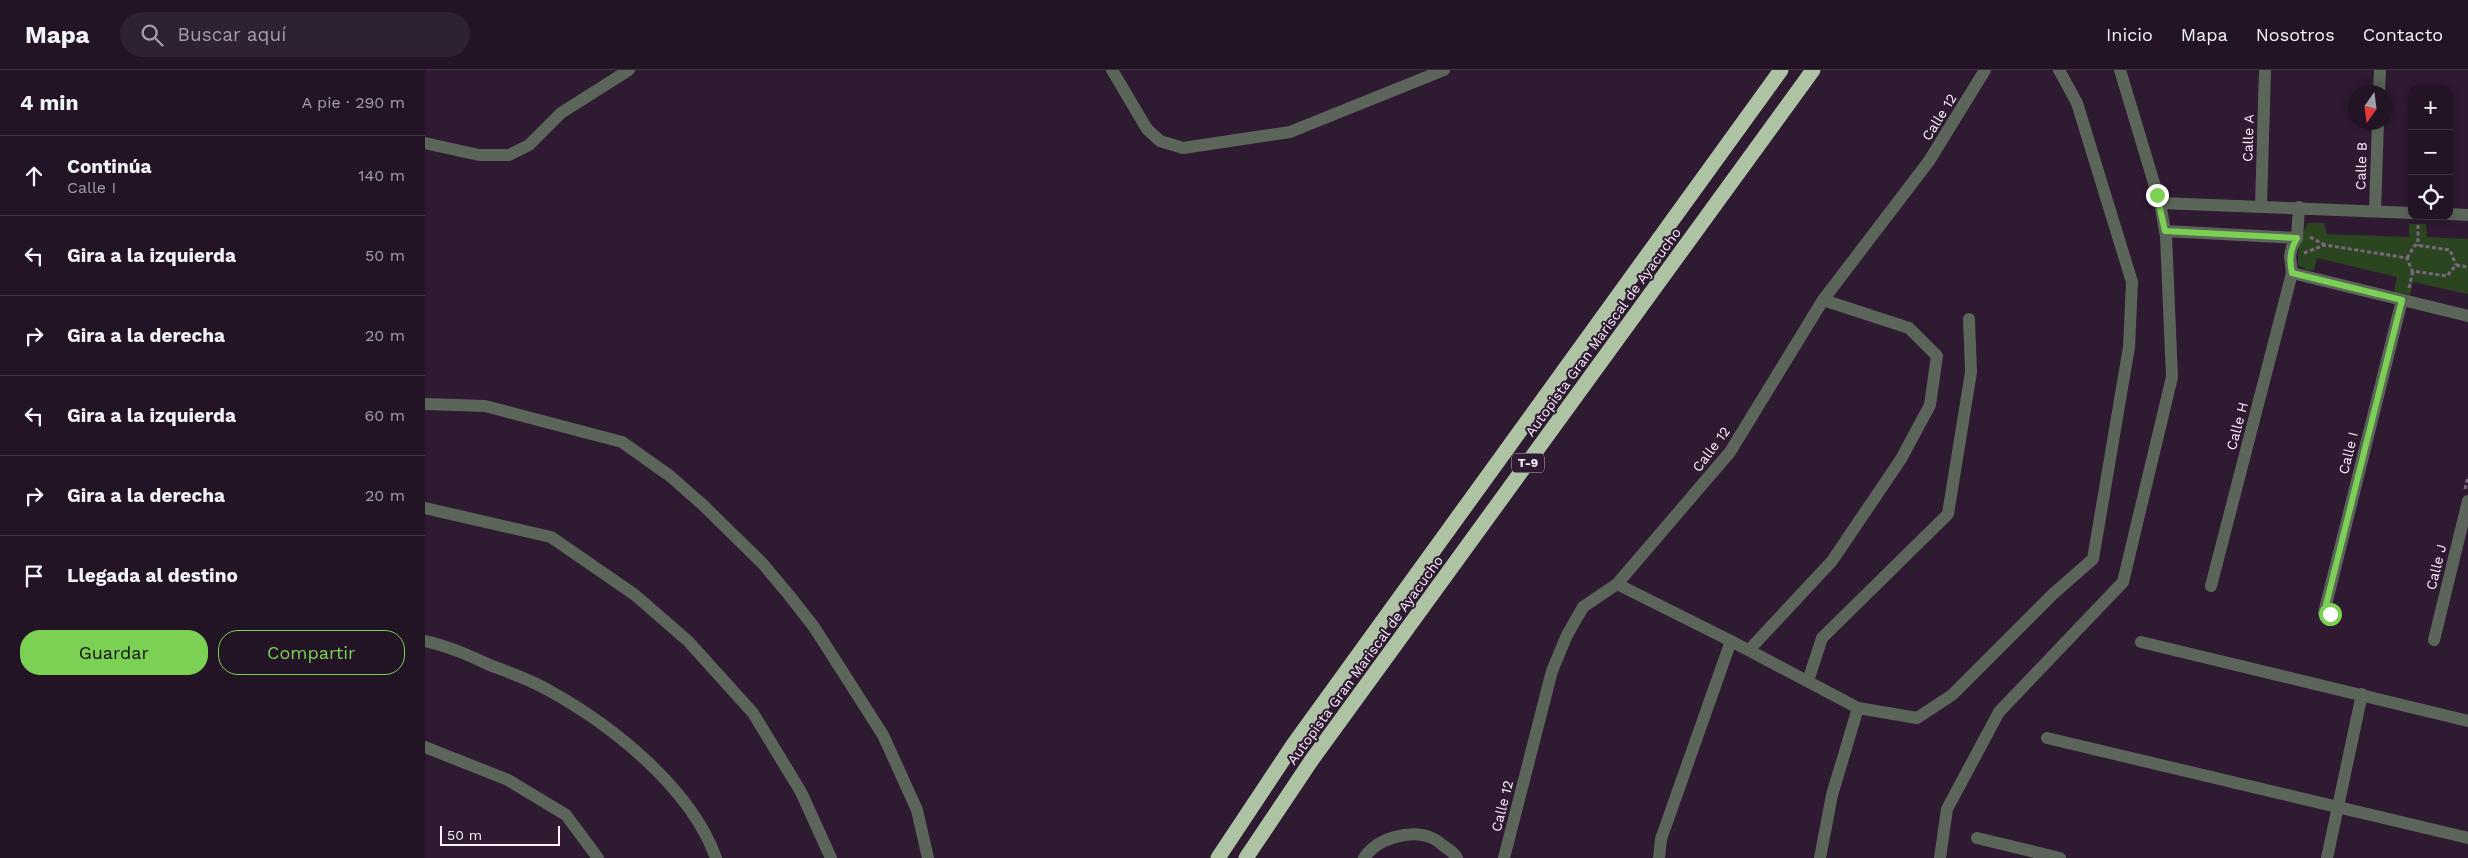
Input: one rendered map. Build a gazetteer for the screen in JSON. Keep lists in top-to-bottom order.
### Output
{
  "streets": {
    "highway": ["Autopista Gran Mariscal de Ayacucho", "T-9"],
    "street": [
      "Calle 12",
      "Calle A",
      "Calle B",
      "Calle H",
      "Calle I",
      "Calle J"
    ]
  },
  "scale_bar": "50 m",
  "north": "bottom",
  "page": {
    "header": "Mapa",
    "search": "Buscar aquí",
    "nav": [
      "Inicio",
      "Mapa",
      "Nosotros",
      "Contacto"
    ],
    "heading": ["4 min", "A pie · 290 m"],
    "map_buttons": ["+", "−"],
    "list": [
      ["Continúa", "Calle I", "140 m"],
      ["Gira a la izquierda", "50 m"],
      ["Gira a la derecha", "20 m"],
      ["Gira a la izquierda", "60 m"],
      ["Gira a la derecha", "20 m"],
      "Llegada al destino"
    ],
    "buttons": ["Guardar", "Compartir"],
    "scale": "50 m"
  }
}
